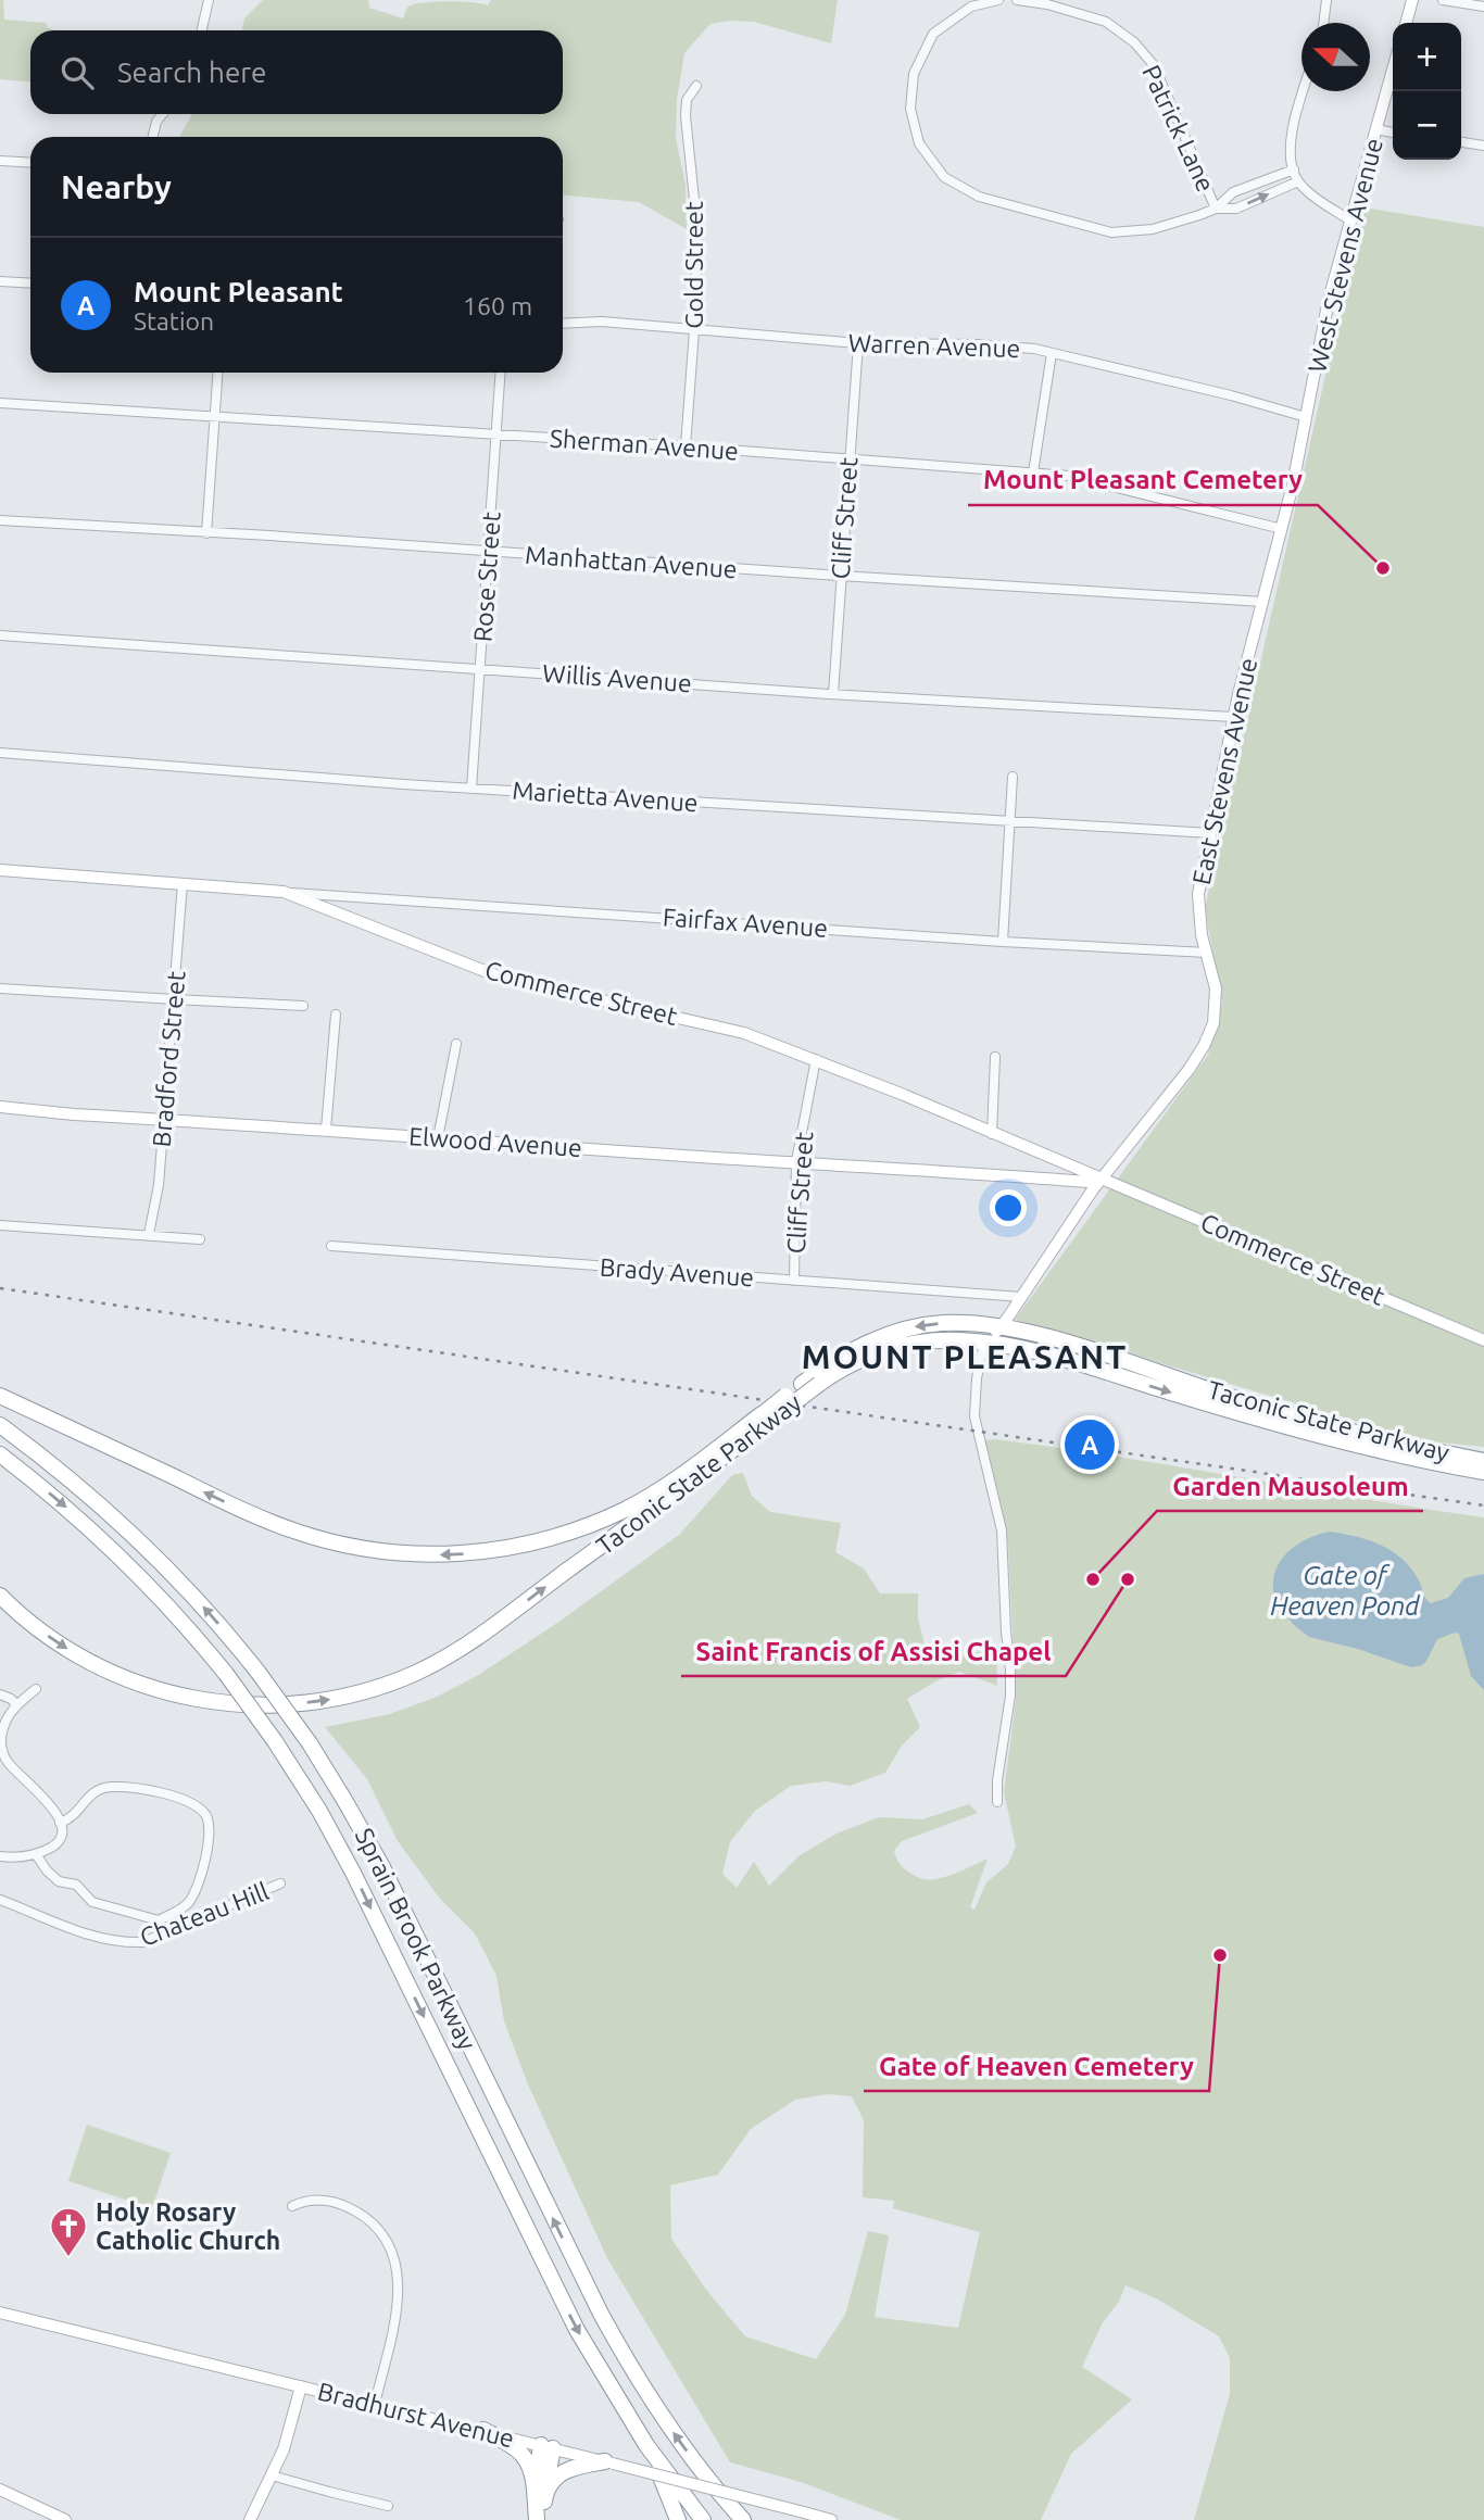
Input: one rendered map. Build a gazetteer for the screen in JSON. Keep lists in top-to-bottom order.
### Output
{
  "streets": {
    "highway": ["Taconic State Parkway", "Sprain Brook Parkway"],
    "street": [
      "Patrick Lane",
      "West Stevens Avenue",
      "Gold Street",
      "Warren Avenue",
      "Sherman Avenue",
      "Cliff Street",
      "Manhattan Avenue",
      "Rose Street",
      "Willis Avenue",
      "East Stevens Avenue",
      "Marietta Avenue",
      "Fairfax Avenue",
      "Commerce Street",
      "Bradford Street",
      "Elwood Avenue",
      "Brady Avenue",
      "Chateau Hill",
      "Bradhurst Avenue"
    ]
  },
  "crossings": [
    ["West Stevens Avenue", "Warren Avenue"],
    ["West Stevens Avenue", "East Stevens Avenue"],
    ["Gold Street", "Warren Avenue"],
    ["Gold Street", "Sherman Avenue"],
    ["Warren Avenue", "Cliff Street"],
    ["Warren Avenue", "East Stevens Avenue"],
    ["Sherman Avenue", "Cliff Street"],
    ["Sherman Avenue", "Rose Street"],
    ["Sherman Avenue", "East Stevens Avenue"],
    ["Cliff Street", "Manhattan Avenue"],
    ["Cliff Street", "Willis Avenue"],
    ["Cliff Street", "Commerce Street"],
    ["Cliff Street", "Elwood Avenue"],
    ["Cliff Street", "Brady Avenue"],
    ["Manhattan Avenue", "Rose Street"],
    ["Manhattan Avenue", "East Stevens Avenue"],
    ["Rose Street", "Willis Avenue"],
    ["Rose Street", "Marietta Avenue"],
    ["Willis Avenue", "East Stevens Avenue"],
    ["East Stevens Avenue", "Marietta Avenue"],
    ["East Stevens Avenue", "Fairfax Avenue"],
    ["East Stevens Avenue", "Commerce Street"],
    ["East Stevens Avenue", "Brady Avenue"],
    ["East Stevens Avenue", "Taconic State Parkway"],
    ["Fairfax Avenue", "Commerce Street"],
    ["Commerce Street", "Bradford Street"],
    ["Commerce Street", "Elwood Avenue"],
    ["Bradford Street", "Elwood Avenue"]
  ],
  "districts": ["MOUNT PLEASANT"],
  "water": ["Gate of Heaven Pond"],
  "places": {
    "other": [
      "Mount Pleasant Cemetery",
      "Garden Mausoleum",
      "Saint Francis of Assisi Chapel",
      "Gate of Heaven Cemetery"
    ],
    "church": ["Holy Rosary Catholic Church"]
  },
  "north": "left",
  "page": {
    "map_buttons": ["+", "−"],
    "search": "Search here",
    "heading": "Nearby",
    "list": [
      {
        "mark": "A",
        "name": "Mount Pleasant",
        "note": "Station",
        "value": "160 m"
      }
    ],
    "pins": "A"
  }
}
